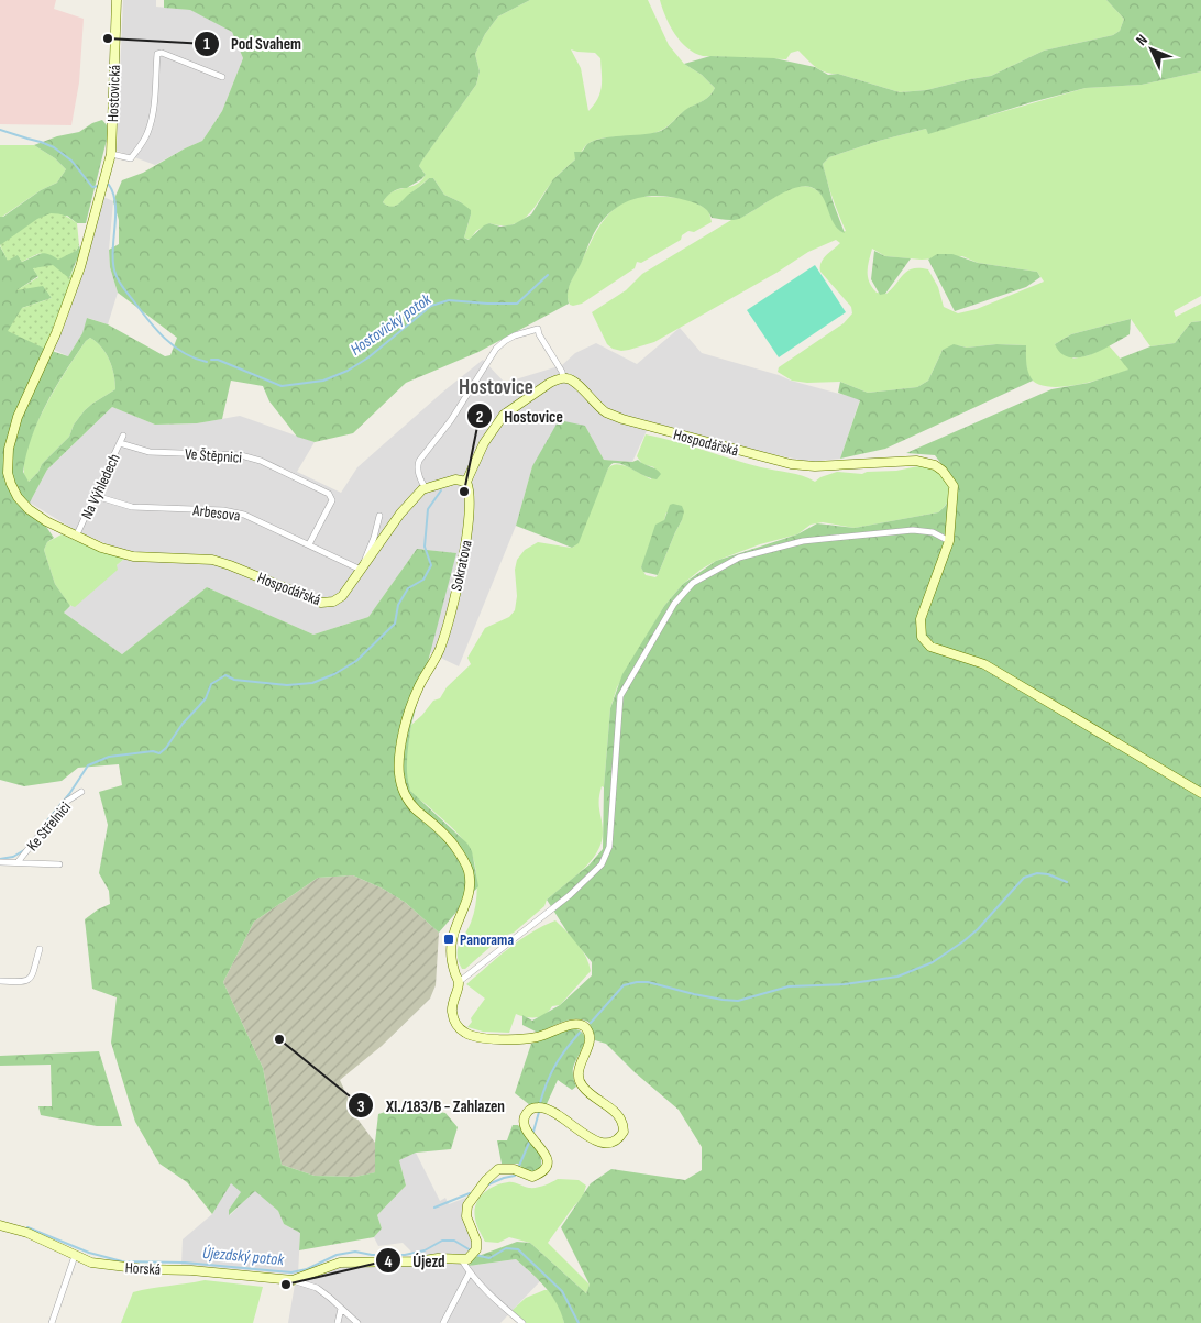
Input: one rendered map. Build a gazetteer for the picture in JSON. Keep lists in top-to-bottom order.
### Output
{
  "streets": {
    "street": [
      "Hostovická",
      "Hospodářská",
      "Ve Štěpnici",
      "Na Výhledech",
      "Arbesova",
      "Sokratova",
      "Ke Střelnici",
      "Horská"
    ]
  },
  "crossings": [
    ["Hostovická", "Hospodářská"],
    ["Hospodářská", "Na Výhledech"],
    ["Hospodářská", "Arbesova"],
    ["Hospodářská", "Sokratova"],
    ["Ve Štěpnici", "Na Výhledech"],
    ["Ve Štěpnici", "Arbesova"],
    ["Na Výhledech", "Arbesova"]
  ],
  "districts": ["Hostovice"],
  "water": ["Hostovický potok", "Újezdský potok"],
  "places": {
    "other": [
      "Pod Svahem",
      "Hostovice",
      "XI./183/B - Zahlazen",
      "Újezd"
    ],
    "transit": ["Panorama"]
  },
  "north": "top left"
}
